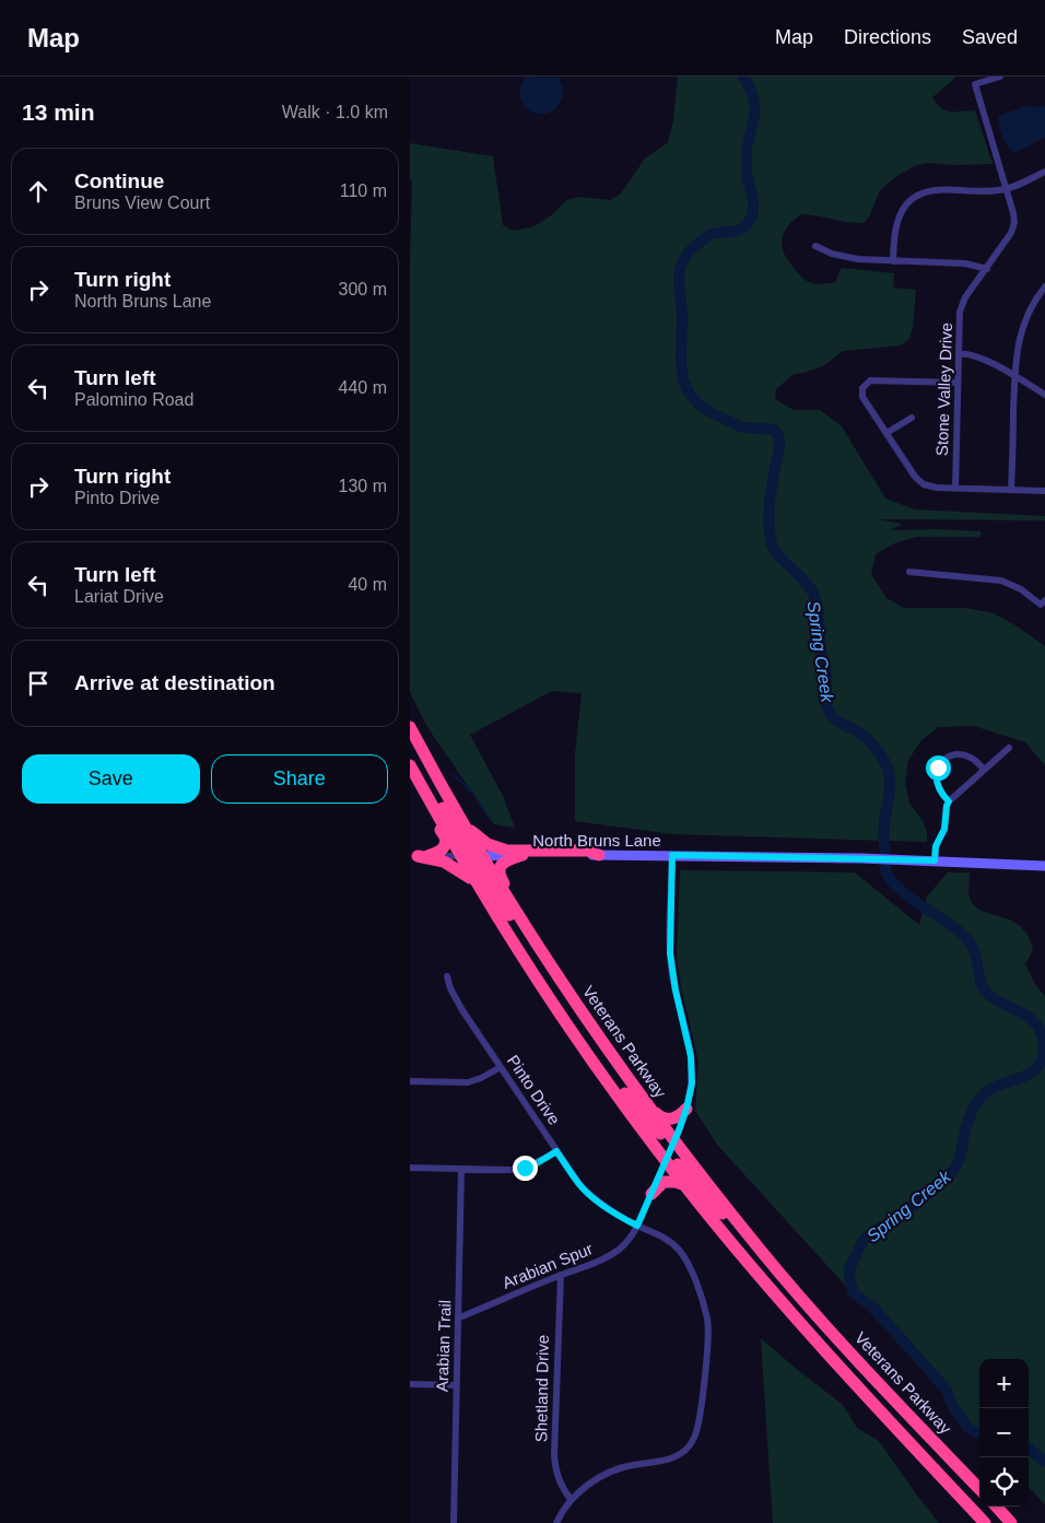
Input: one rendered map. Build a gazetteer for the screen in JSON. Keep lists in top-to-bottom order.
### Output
{
  "streets": {
    "highway": ["Veterans Parkway"],
    "main road": ["North Bruns Lane"],
    "street": [
      "Stone Valley Drive",
      "Pinto Drive",
      "Arabian Spur",
      "Arabian Trail",
      "Shetland Drive"
    ]
  },
  "crossings": [
    ["North Bruns Lane", "Veterans Parkway"],
    ["North Bruns Lane", "Arabian Spur"],
    ["Veterans Parkway", "Arabian Spur"],
    ["Pinto Drive", "Arabian Spur"],
    ["Pinto Drive", "Shetland Drive"],
    ["Arabian Spur", "Arabian Trail"],
    ["Arabian Spur", "Shetland Drive"]
  ],
  "water": ["Spring Creek"],
  "page": {
    "header": "Map",
    "nav": ["Map", "Directions", "Saved"],
    "heading": ["13 min", "Walk · 1.0 km"],
    "list": [
      ["Continue", "Bruns View Court", "110 m"],
      ["Turn right", "North Bruns Lane", "300 m"],
      ["Turn left", "Palomino Road", "440 m"],
      ["Turn right", "Pinto Drive", "130 m"],
      ["Turn left", "Lariat Drive", "40 m"],
      "Arrive at destination"
    ],
    "buttons": ["Save", "Share"],
    "map_buttons": ["+", "−"]
  }
}
